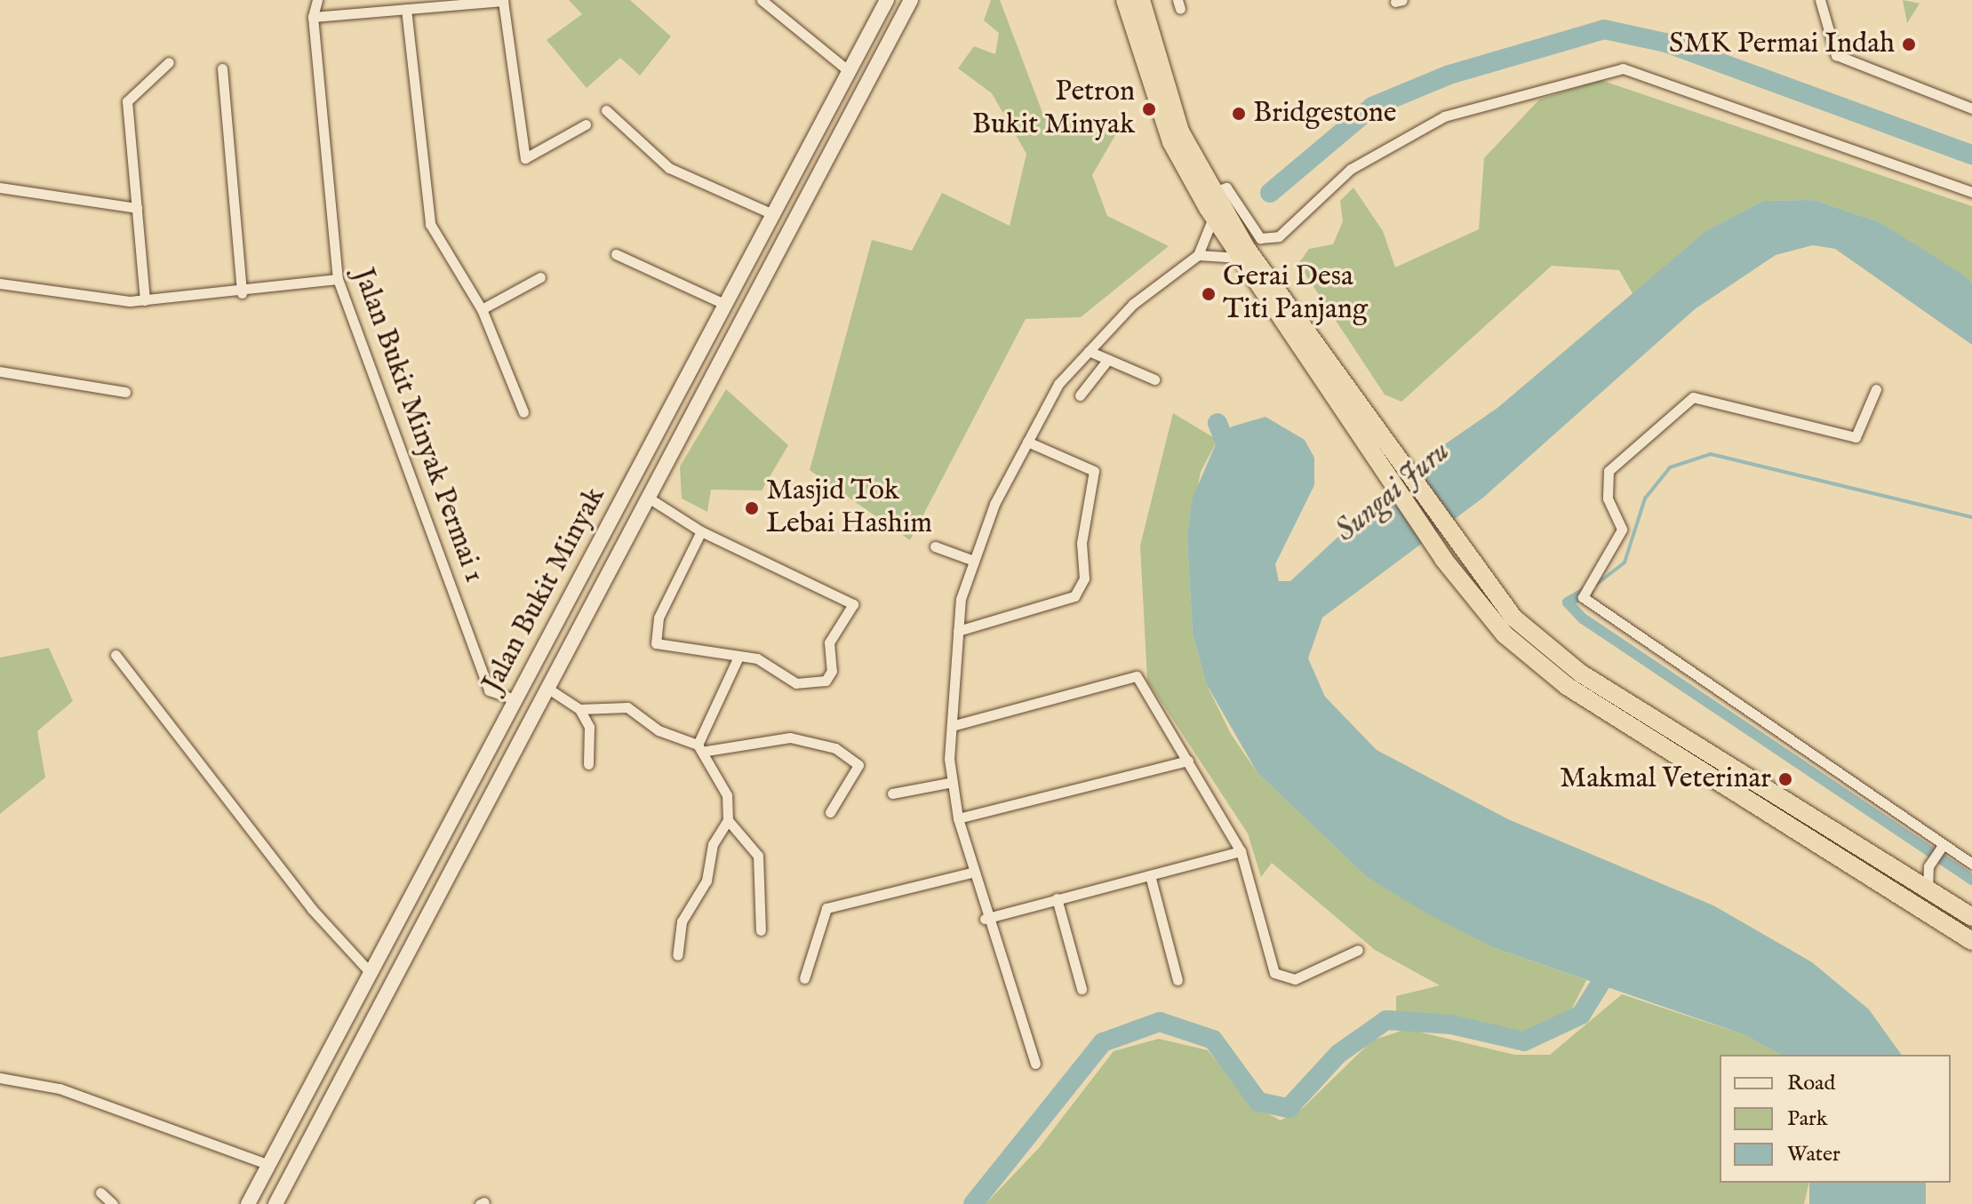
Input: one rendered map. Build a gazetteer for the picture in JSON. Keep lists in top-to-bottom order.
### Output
{
  "streets": {
    "main road": ["Jalan Bukit Minyak"],
    "street": ["Jalan Bukit Minyak Permai 1"]
  },
  "crossings": [
    ["Jalan Bukit Minyak Permai 1", "Jalan Bukit Minyak"]
  ],
  "water": ["Sungai Juru"],
  "places": [
    "SMK Permai Indah",
    "Petron Bukit Minyak",
    "Bridgestone",
    "Gerai Desa Titi Panjang",
    "Masjid Tok Lebai Hashim",
    "Makmal Veterinar"
  ],
  "legend": ["Road", "Park", "Water"]
}
